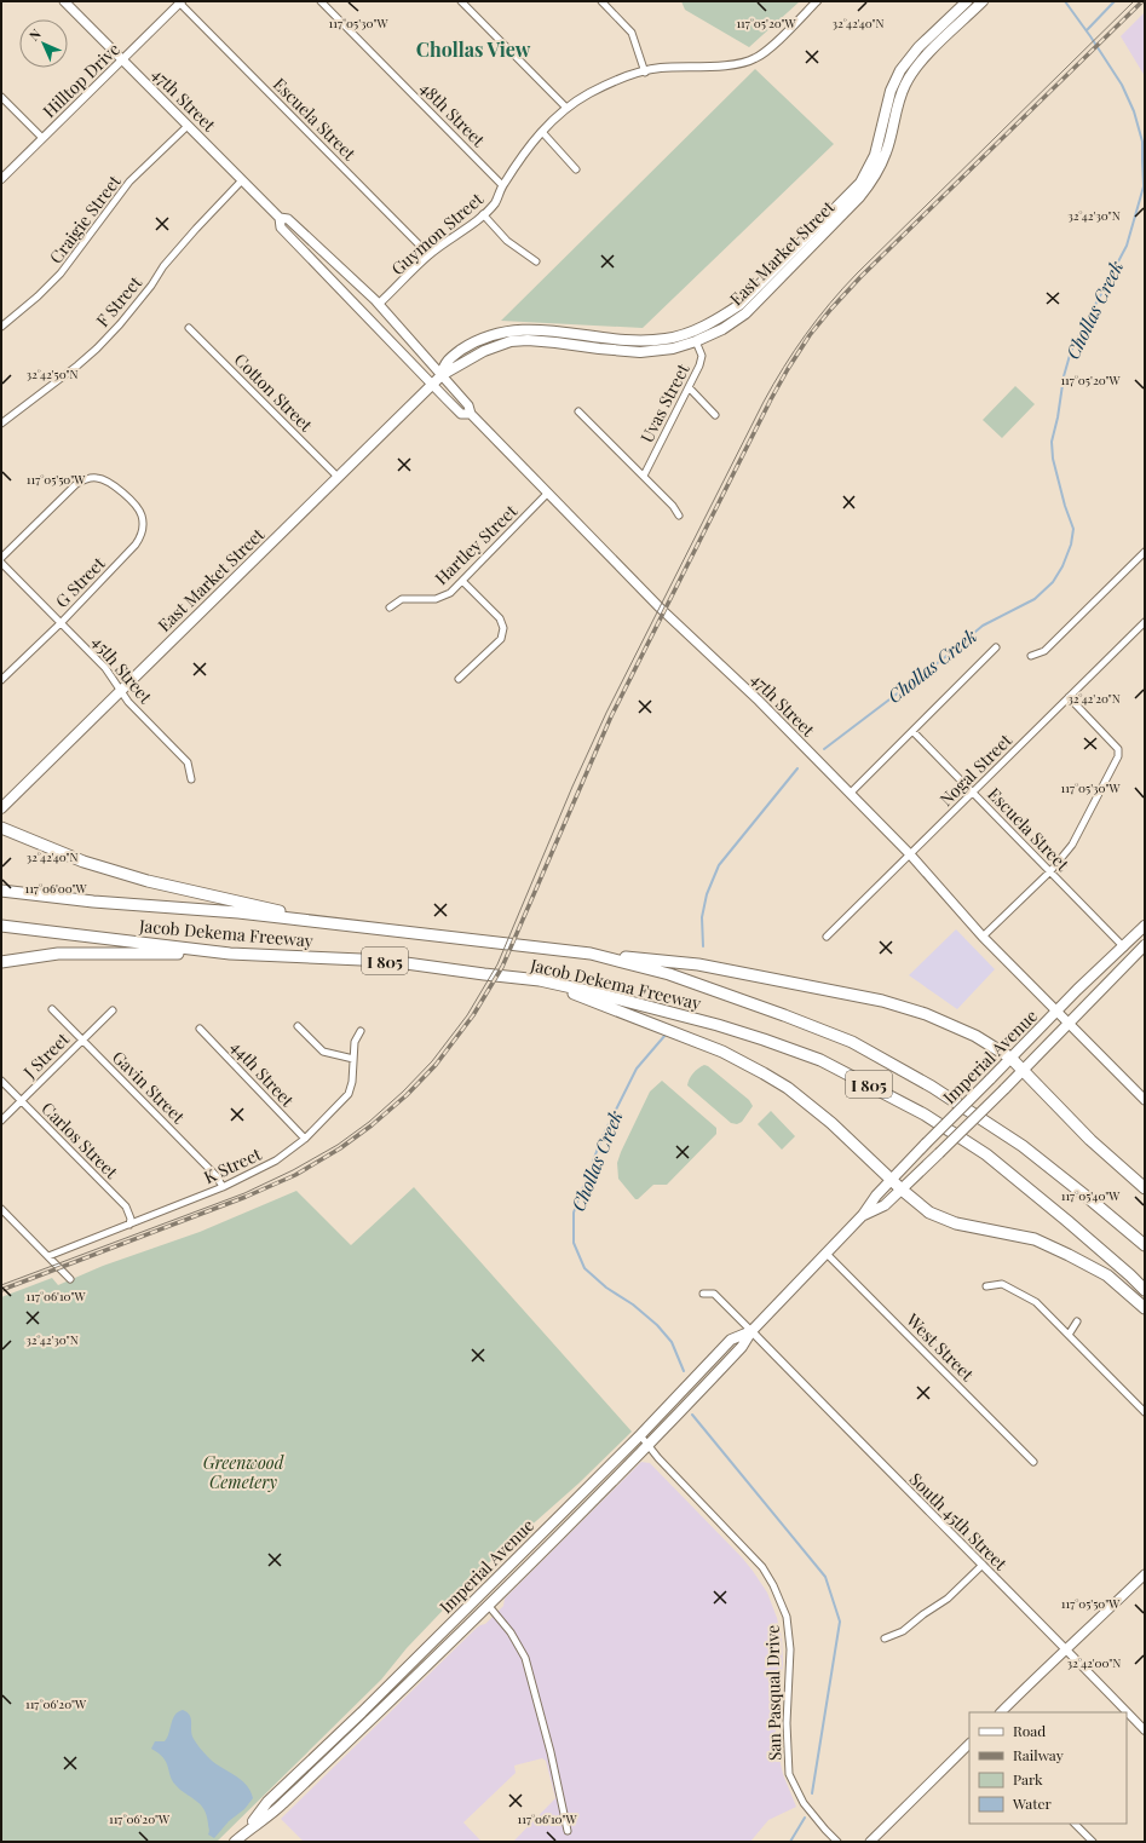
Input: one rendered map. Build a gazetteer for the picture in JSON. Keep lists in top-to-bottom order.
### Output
{
  "streets": {
    "highway": ["Jacob Dekema Freeway", "I 805"],
    "main road": ["47th Street", "East Market Street", "Imperial Avenue"],
    "street": [
      "Hilltop Drive",
      "48th Street",
      "Escuela Street",
      "Craigie Street",
      "Guymon Street",
      "F Street",
      "Cotton Street",
      "Uvas Street",
      "Hartley Street",
      "G Street",
      "45th Street",
      "Nogal Street",
      "J Street",
      "44th Street",
      "Gavin Street",
      "Carlos Street",
      "K Street",
      "West Street",
      "South 45th Street",
      "San Pasqual Drive"
    ]
  },
  "crossings": [
    ["Hilltop Drive", "47th Street"],
    ["Hilltop Drive", "Escuela Street"],
    ["47th Street", "Craigie Street"],
    ["47th Street", "Guymon Street"],
    ["47th Street", "East Market Street"],
    ["47th Street", "F Street"],
    ["47th Street", "Hartley Street"],
    ["47th Street", "Nogal Street"],
    ["47th Street", "Imperial Avenue"],
    ["48th Street", "Guymon Street"],
    ["Escuela Street", "Guymon Street"],
    ["Escuela Street", "Nogal Street"],
    ["Escuela Street", "Imperial Avenue"],
    ["East Market Street", "Cotton Street"],
    ["East Market Street", "Uvas Street"],
    ["East Market Street", "45th Street"],
    ["G Street", "45th Street"],
    ["J Street", "Gavin Street"],
    ["J Street", "Carlos Street"],
    ["Imperial Avenue", "West Street"],
    ["Imperial Avenue", "South 45th Street"],
    ["Imperial Avenue", "San Pasqual Drive"],
    ["44th Street", "K Street"],
    ["Gavin Street", "K Street"],
    ["Carlos Street", "K Street"]
  ],
  "districts": ["Chollas View"],
  "water": ["Chollas Creek"],
  "parks": ["Greenwood Cemetery"],
  "legend": [
    "Road",
    "Railway",
    "Park",
    "Water"
  ],
  "north": "top left",
  "coordinates": [
    "117°05'30\"W",
    "117°05'20\"W",
    "32°42'40\"N",
    "32°42'30\"N",
    "32°42'50\"N",
    "117°05'50\"W",
    "32°42'20\"N",
    "117°06'00\"W",
    "117°05'40\"W",
    "117°06'10\"W",
    "32°42'00\"N",
    "117°06'20\"W"
  ]
}
